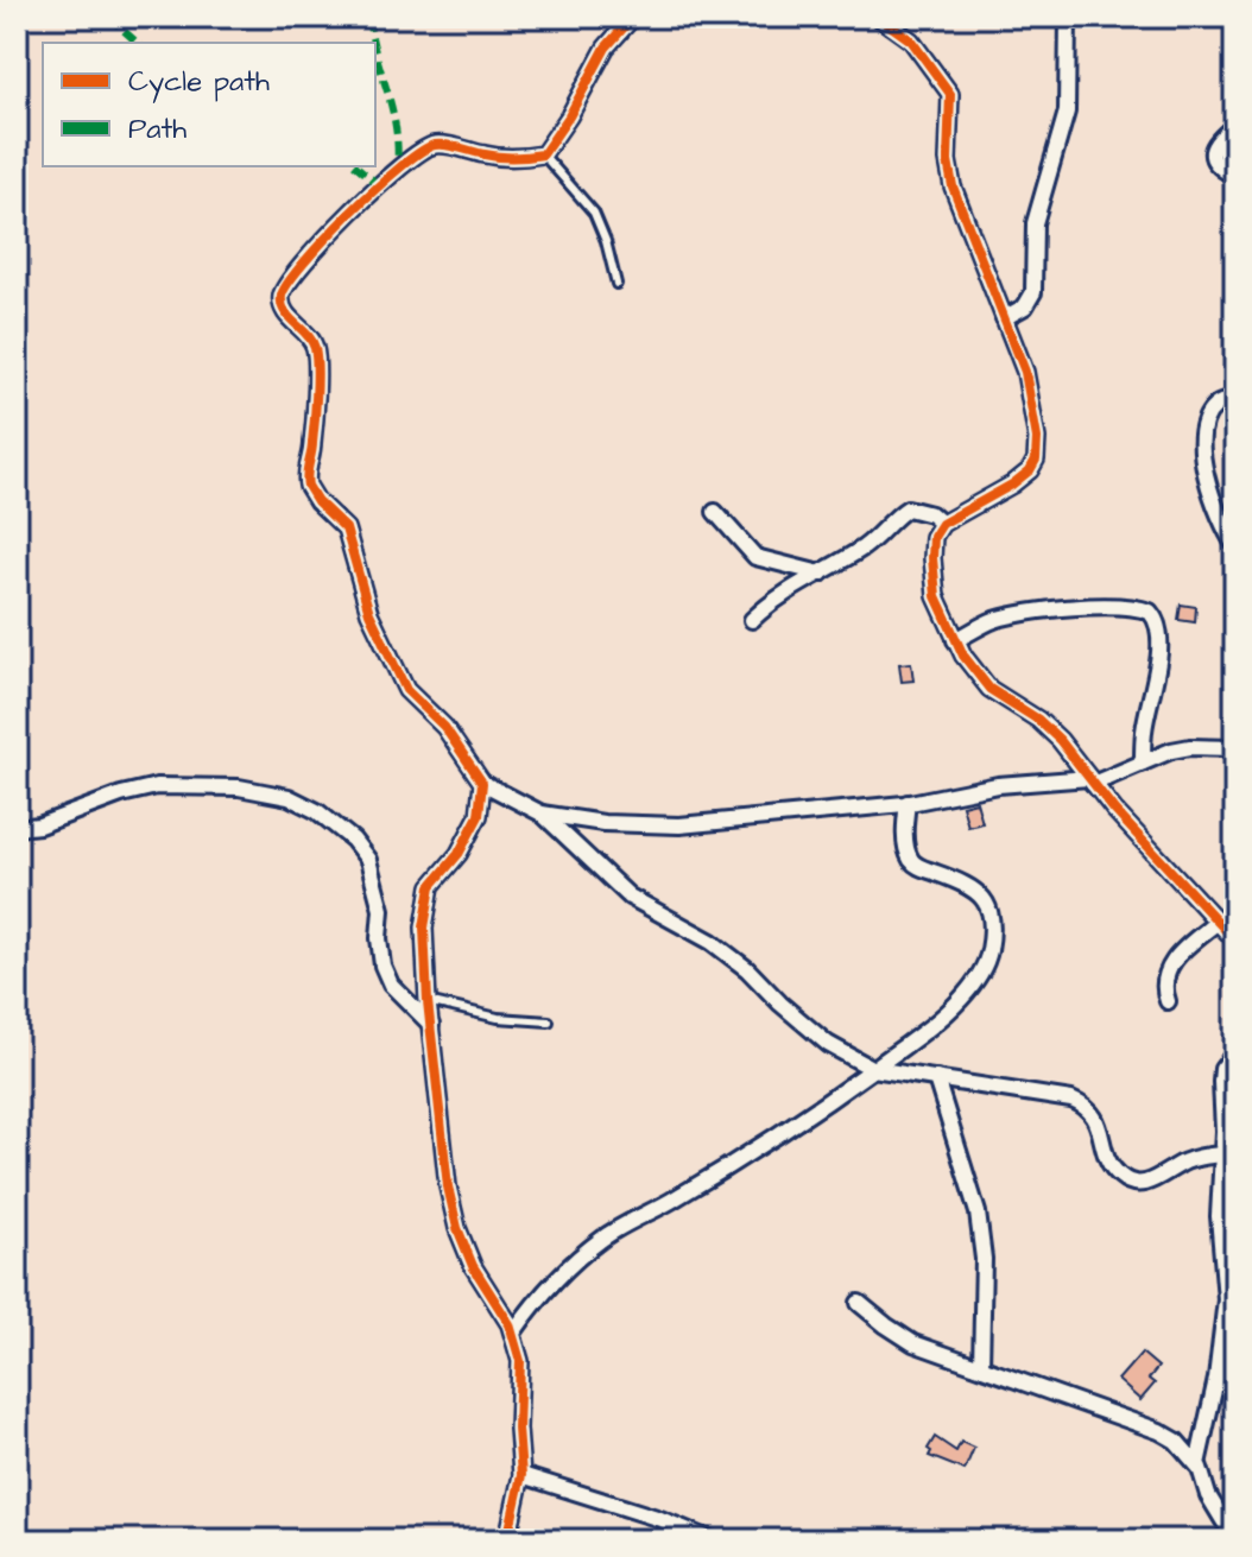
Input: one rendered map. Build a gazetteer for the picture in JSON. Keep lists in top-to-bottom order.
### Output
{
  "legend": ["Cycle path", "Path"]
}
